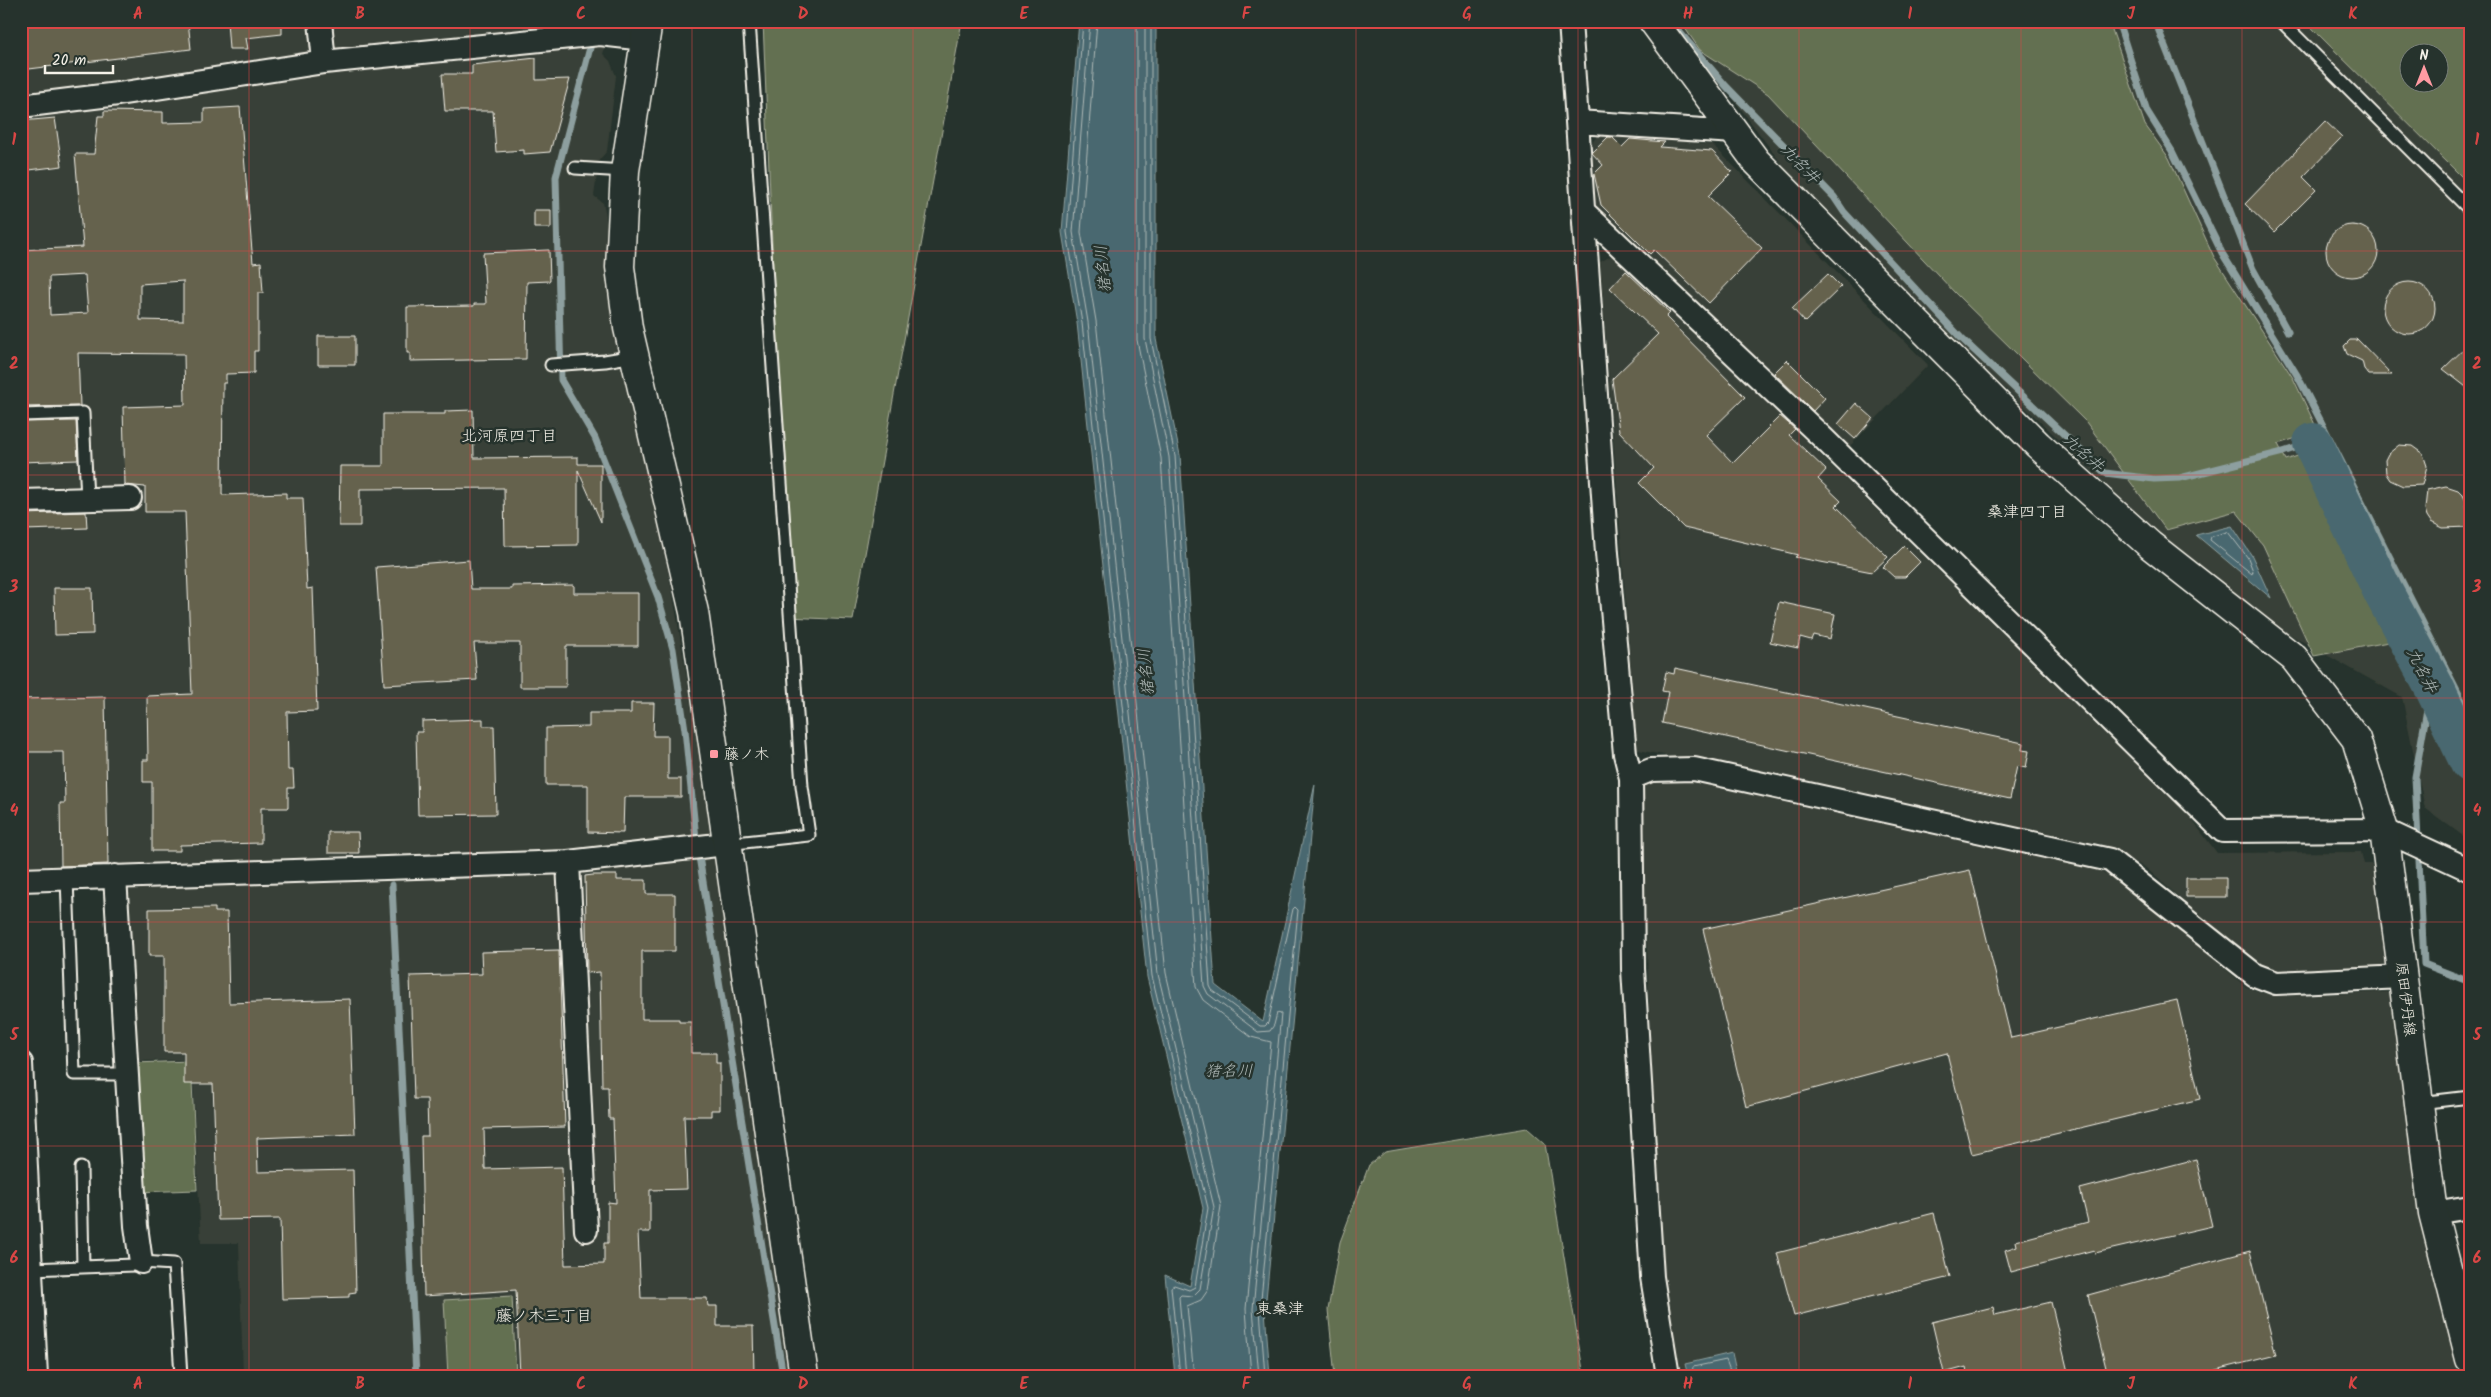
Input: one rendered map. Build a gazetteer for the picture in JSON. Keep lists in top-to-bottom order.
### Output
{
  "streets": {
    "street": ["原田伊丹線"]
  },
  "districts": [
    "北河原四丁目",
    "桑津四丁目",
    "東桑津",
    "藤ノ木三丁目"
  ],
  "water": ["九名井", "猪名川"],
  "places": {
    "transit": ["藤ノ木"]
  },
  "scale_bar": "20 m",
  "north": "top",
  "grid": {
    "columns": [
      "A",
      "B",
      "C",
      "D",
      "E",
      "F",
      "G",
      "H",
      "I",
      "J",
      "K"
    ],
    "rows": [
      "1",
      "2",
      "3",
      "4",
      "5",
      "6"
    ]
  }
}
